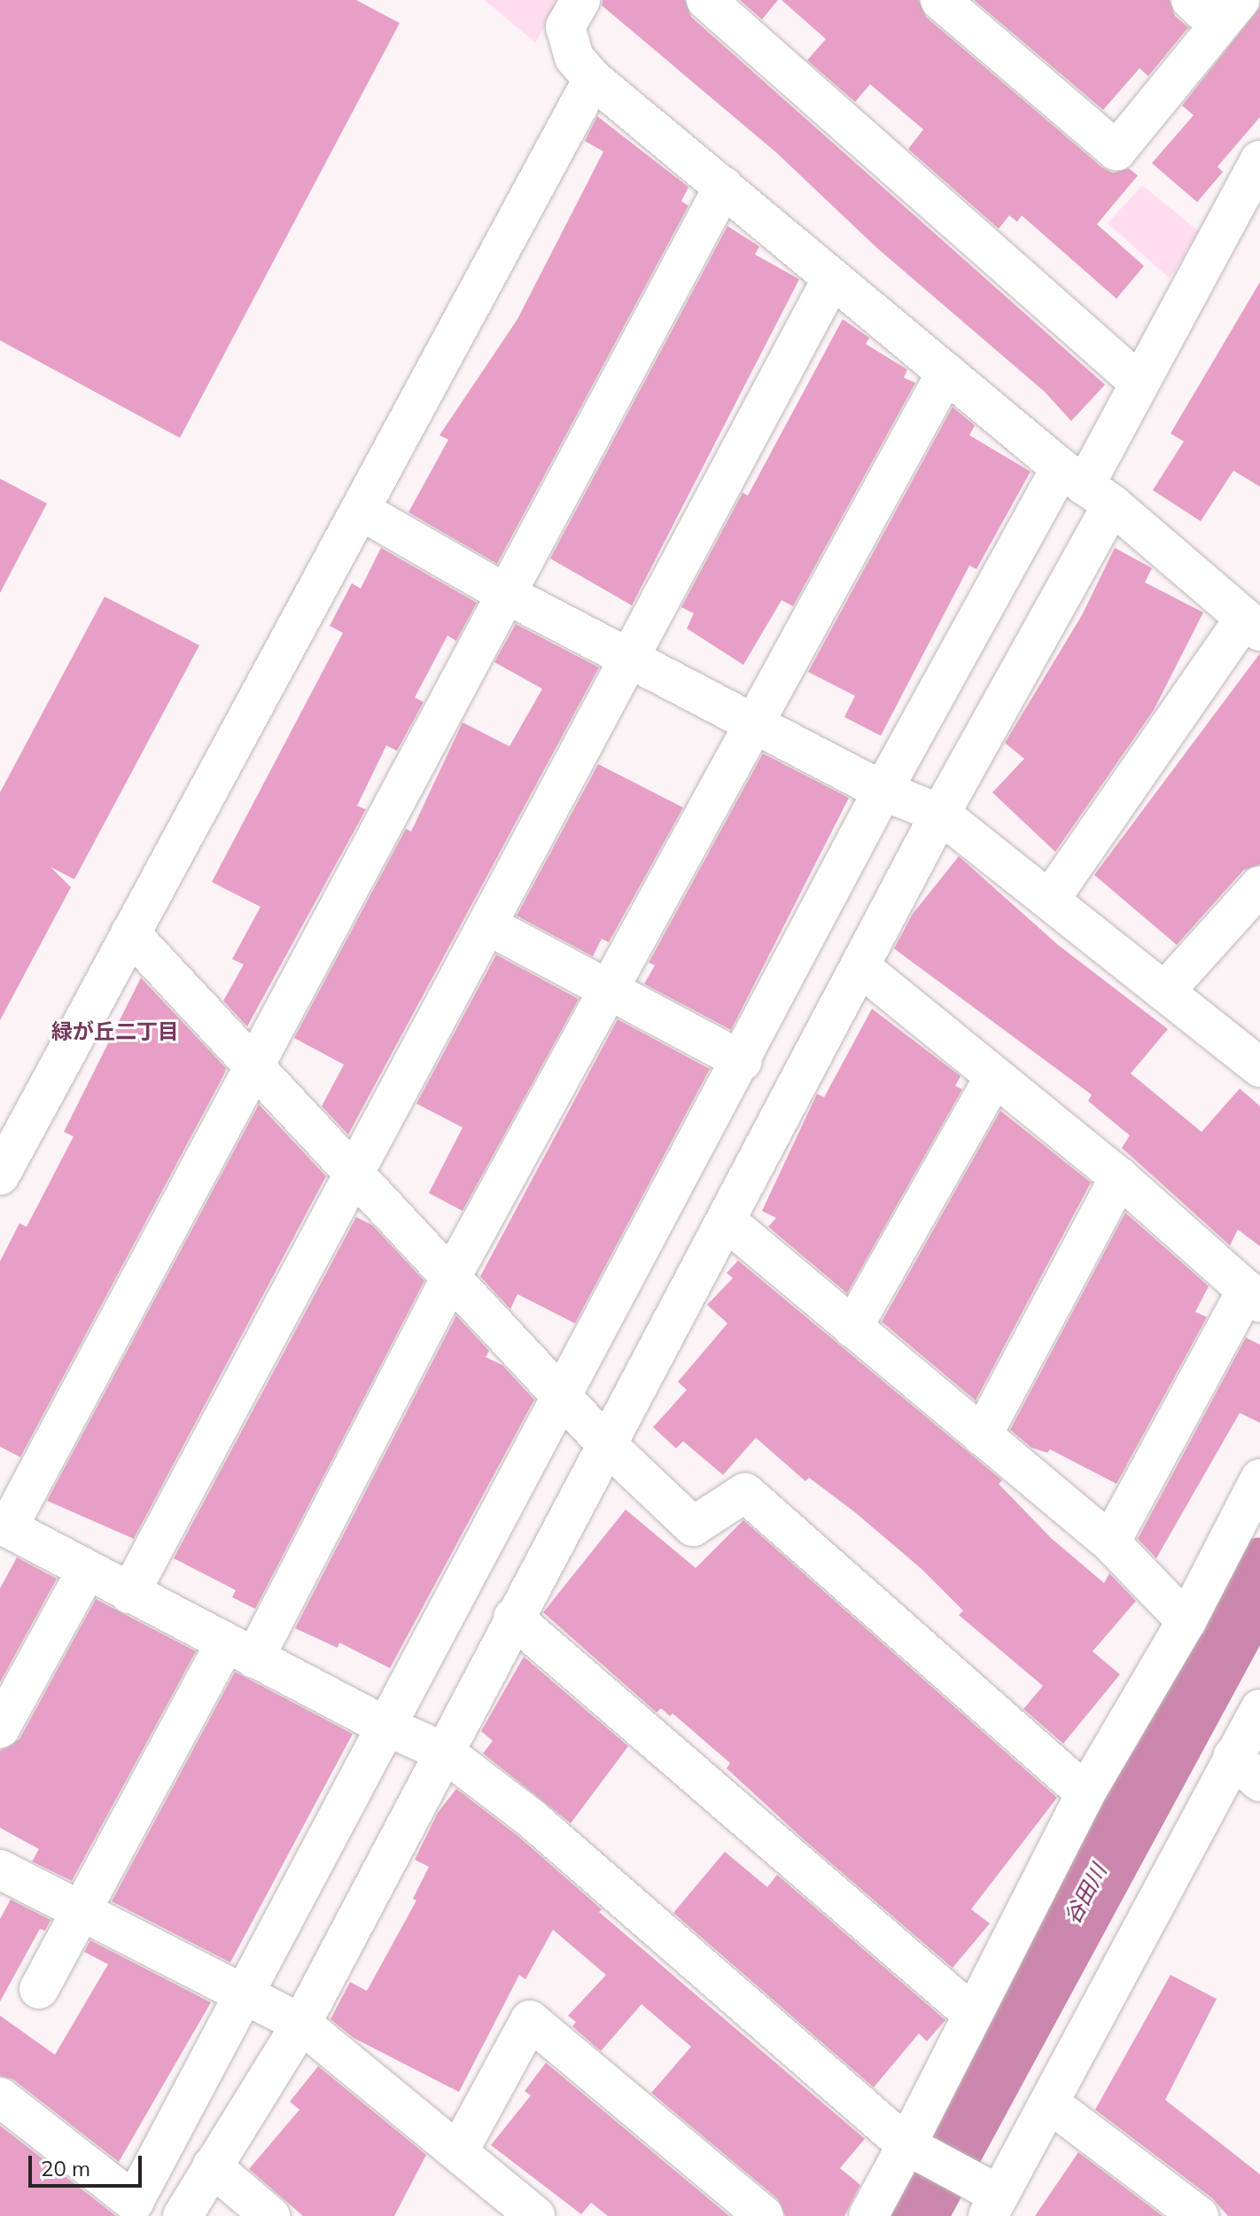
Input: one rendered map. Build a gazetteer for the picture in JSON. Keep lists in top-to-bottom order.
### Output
{
  "districts": ["緑が丘二丁目"],
  "water": ["谷田川"],
  "scale_bar": "20 m"
}
